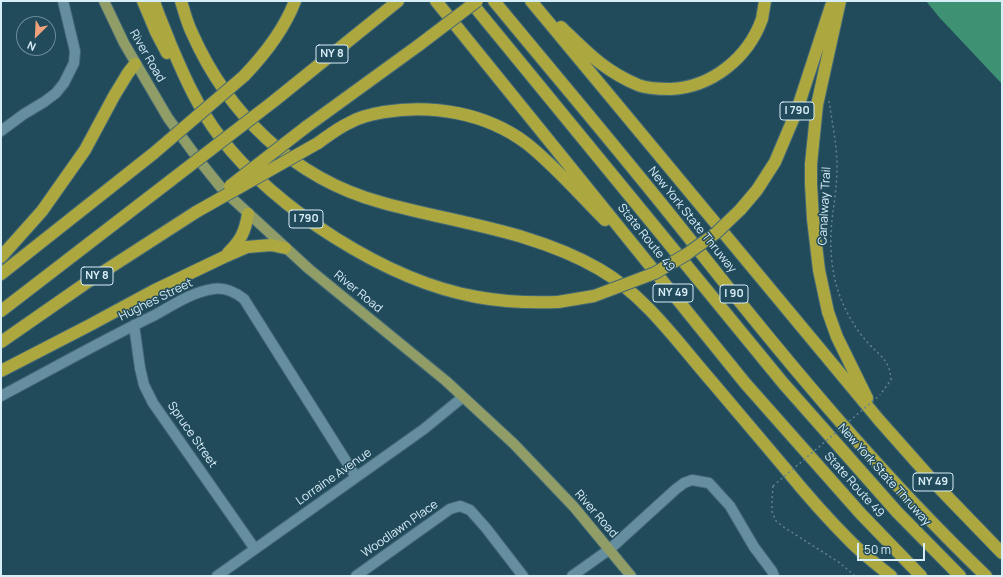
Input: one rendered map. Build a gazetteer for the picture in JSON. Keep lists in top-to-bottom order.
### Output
{
  "streets": {
    "highway": [
      "NY 8",
      "I 790",
      "New York State Thruway",
      "State Route 49",
      "NY 49",
      "I 90"
    ],
    "main road": ["River Road"],
    "street": [
      "Hughes Street",
      "Spruce Street",
      "Lorraine Avenue",
      "Woodlawn Place"
    ],
    "path": ["Canalway Trail"]
  },
  "crossings": [
    ["River Road", "Lorraine Avenue"],
    ["Hughes Street", "Spruce Street"],
    ["Hughes Street", "Lorraine Avenue"],
    ["Spruce Street", "Lorraine Avenue"]
  ],
  "scale_bar": "50 m",
  "north": "bottom left"
}
